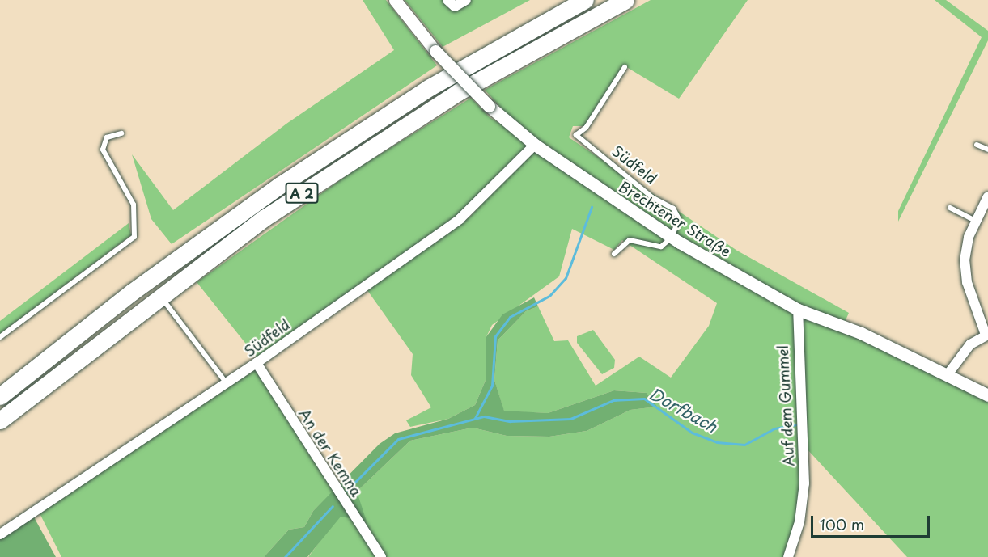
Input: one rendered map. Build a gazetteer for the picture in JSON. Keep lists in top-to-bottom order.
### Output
{
  "streets": {
    "highway": ["A 2"],
    "street": [
      "Südfeld",
      "Brechtener Straße",
      "Auf dem Gummel",
      "An der Kemna"
    ]
  },
  "crossings": [
    ["Südfeld", "Brechtener Straße"],
    ["Südfeld", "An der Kemna"],
    ["Brechtener Straße", "Auf dem Gummel"]
  ],
  "water": ["Dorfbach"],
  "scale_bar": "100 m"
}
